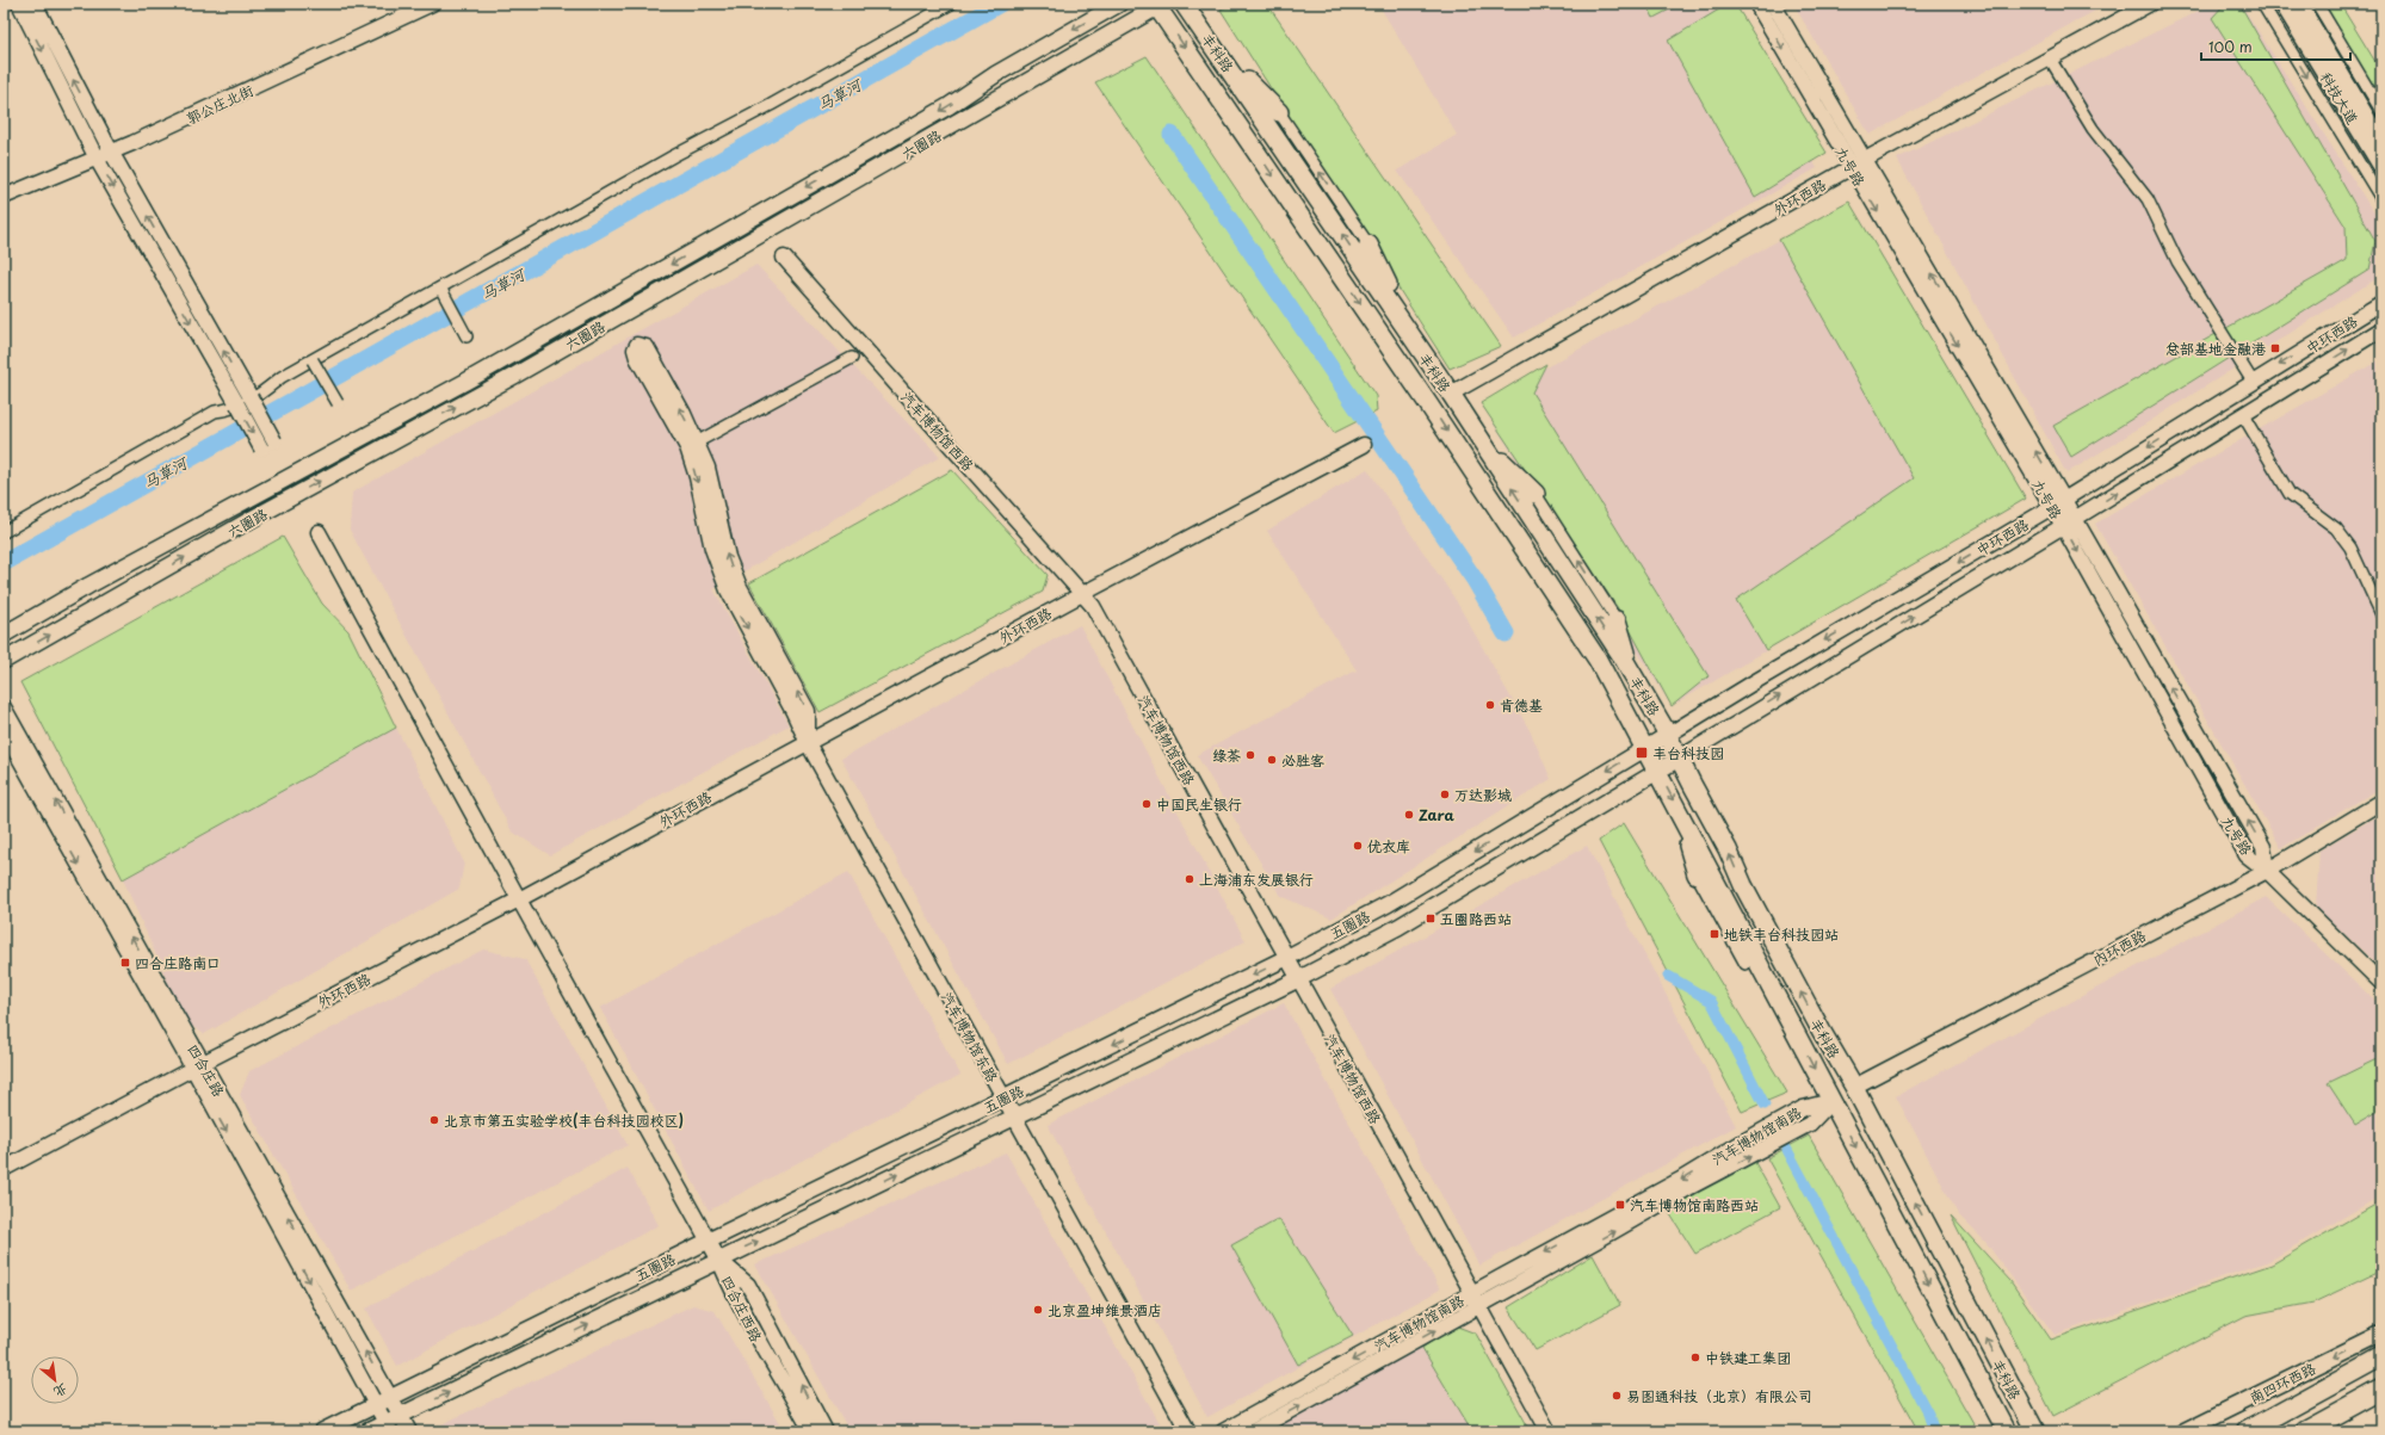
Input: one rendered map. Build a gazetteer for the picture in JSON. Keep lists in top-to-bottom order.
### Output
{
  "streets": {
    "highway": ["南四环西路"],
    "main road": [
      "丰科路",
      "科技大道",
      "六圈路",
      "五圈路"
    ],
    "street": [
      "郭公庄北街",
      "九号路",
      "外环西路",
      "中环西路",
      "汽车博物馆西路",
      "内环西路",
      "汽车博物馆东路",
      "四合庄路",
      "汽车博物馆南路",
      "四合庄西路"
    ]
  },
  "crossings": [
    ["丰科路", "六圈路"],
    ["丰科路", "外环西路"],
    ["丰科路", "中环西路"],
    ["丰科路", "五圈路"],
    ["丰科路", "内环西路"],
    ["丰科路", "汽车博物馆南路"],
    ["九号路", "外环西路"],
    ["九号路", "中环西路"],
    ["九号路", "内环西路"],
    ["外环西路", "汽车博物馆西路"],
    ["外环西路", "汽车博物馆东路"],
    ["外环西路", "四合庄路"],
    ["中环西路", "五圈路"],
    ["汽车博物馆西路", "五圈路"],
    ["汽车博物馆西路", "汽车博物馆南路"],
    ["五圈路", "汽车博物馆东路"],
    ["五圈路", "四合庄路"],
    ["五圈路", "四合庄西路"]
  ],
  "one_way": ["南四环西路"],
  "water": ["马草河"],
  "places": {
    "transit": [
      "总部基地金融港",
      "丰台科技园",
      "五圈路西站",
      "地铁丰台科技园站",
      "四合庄路南口",
      "汽车博物馆南路西站"
    ],
    "other": [
      "肯德基",
      "绿茶",
      "必胜客",
      "万达影城",
      "中国民生银行",
      "Zara",
      "优衣库",
      "上海浦东发展银行",
      "北京市第五实验学校(丰台科技园校区)",
      "北京盈坤维景酒店",
      "中铁建工集团",
      "易图通科技（北京）有限公司"
    ]
  },
  "scale_bar": "100 m",
  "north": "bottom right"
}
